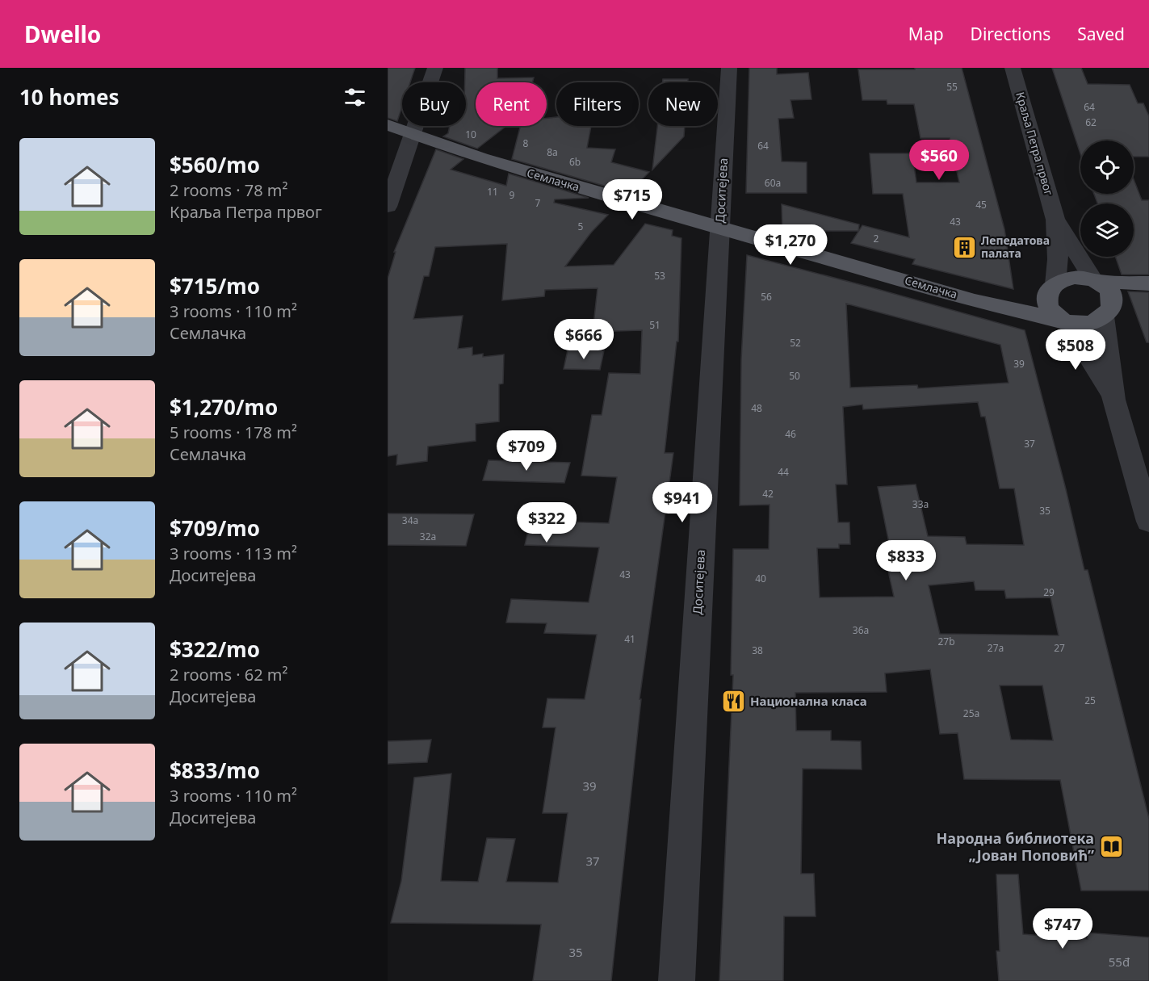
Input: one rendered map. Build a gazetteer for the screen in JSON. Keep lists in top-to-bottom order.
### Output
{
  "streets": {
    "main road": ["Семлачка"],
    "street": ["Краља Петра првог", "Доситејева"]
  },
  "crossings": [
    ["Краља Петра првог", "Семлачка"],
    ["Семлачка", "Доситејева"]
  ],
  "places": {
    "building": ["Лепедатова палата"],
    "restaurant": ["Национална класа"],
    "library": ["Народна библиотека „Јован Поповић”"]
  },
  "house_numbers": [
    "55",
    "64",
    "62",
    "10",
    "8",
    "64",
    "8a",
    "6b",
    "60a",
    "11",
    "9",
    "7",
    "45",
    "43",
    "5",
    "2",
    "53",
    "56",
    "51",
    "52",
    "39",
    "50",
    "48",
    "46",
    "37",
    "44",
    "42",
    "33a",
    "35",
    "34a",
    "32a",
    "43",
    "40",
    "29",
    "36a",
    "41",
    "27b",
    "27a",
    "27",
    "38",
    "25",
    "25a",
    "39",
    "37",
    "35",
    "55đ"
  ],
  "page": {
    "header": "Dwello",
    "nav": ["Map", "Directions", "Saved"],
    "heading": "10 homes",
    "chip": [
      "Buy",
      "Rent",
      "Filters",
      "New"
    ],
    "list": [
      {
        "name": "$560/mo",
        "note": "2 rooms · 78 m² · Краља Петра првог"
      },
      {
        "name": "$715/mo",
        "note": "3 rooms · 110 m² · Семлачка"
      },
      {
        "name": "$1,270/mo",
        "note": "5 rooms · 178 m² · Семлачка"
      },
      {
        "name": "$709/mo",
        "note": "3 rooms · 113 m² · Доситејева"
      },
      {
        "name": "$322/mo",
        "note": "2 rooms · 62 m² · Доситејева"
      },
      {
        "name": "$833/mo",
        "note": "3 rooms · 110 m² · Доситејева"
      }
    ],
    "price": [
      "$560",
      "$715",
      "$1,270",
      "$666",
      "$508",
      "$709",
      "$941",
      "$322",
      "$833",
      "$747"
    ]
  }
}
